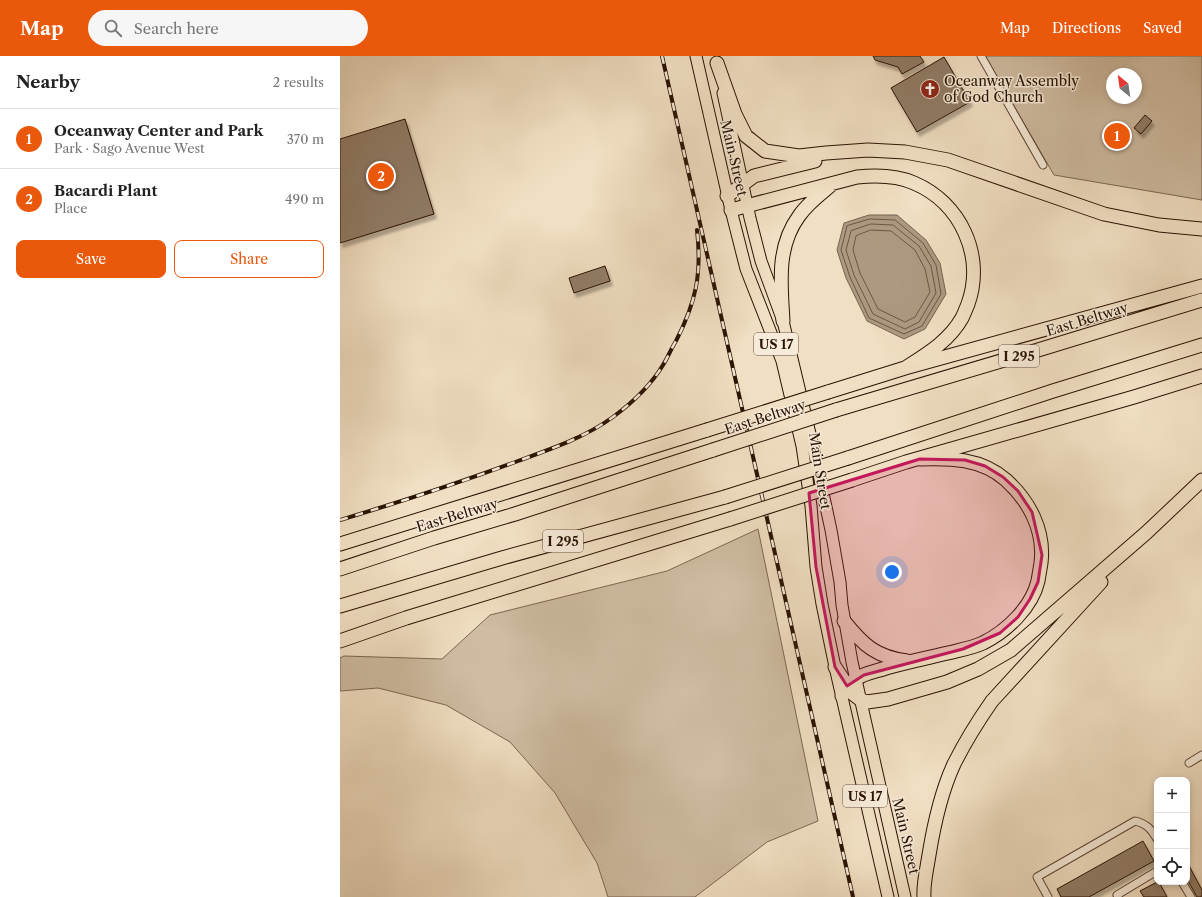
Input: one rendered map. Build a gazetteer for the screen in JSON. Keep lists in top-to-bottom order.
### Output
{
  "streets": {
    "highway": ["East Beltway", "I 295"],
    "main road": ["Main Street", "US 17"]
  },
  "places": {
    "church": ["Oceanway Assembly of God Church"]
  },
  "north": "top left",
  "page": {
    "header": "Map",
    "search": "Search here",
    "nav": ["Map", "Directions", "Saved"],
    "heading": ["Nearby", "2 results"],
    "list": [
      {
        "mark": "1",
        "name": "Oceanway Center and Park",
        "note": "Park · Sago Avenue West",
        "value": "370 m"
      },
      {
        "mark": "2",
        "name": "Bacardi Plant",
        "note": "Place",
        "value": "490 m"
      }
    ],
    "pins": ["1", "2"],
    "buttons": ["Save", "Share"],
    "map_buttons": ["+", "−"]
  }
}
